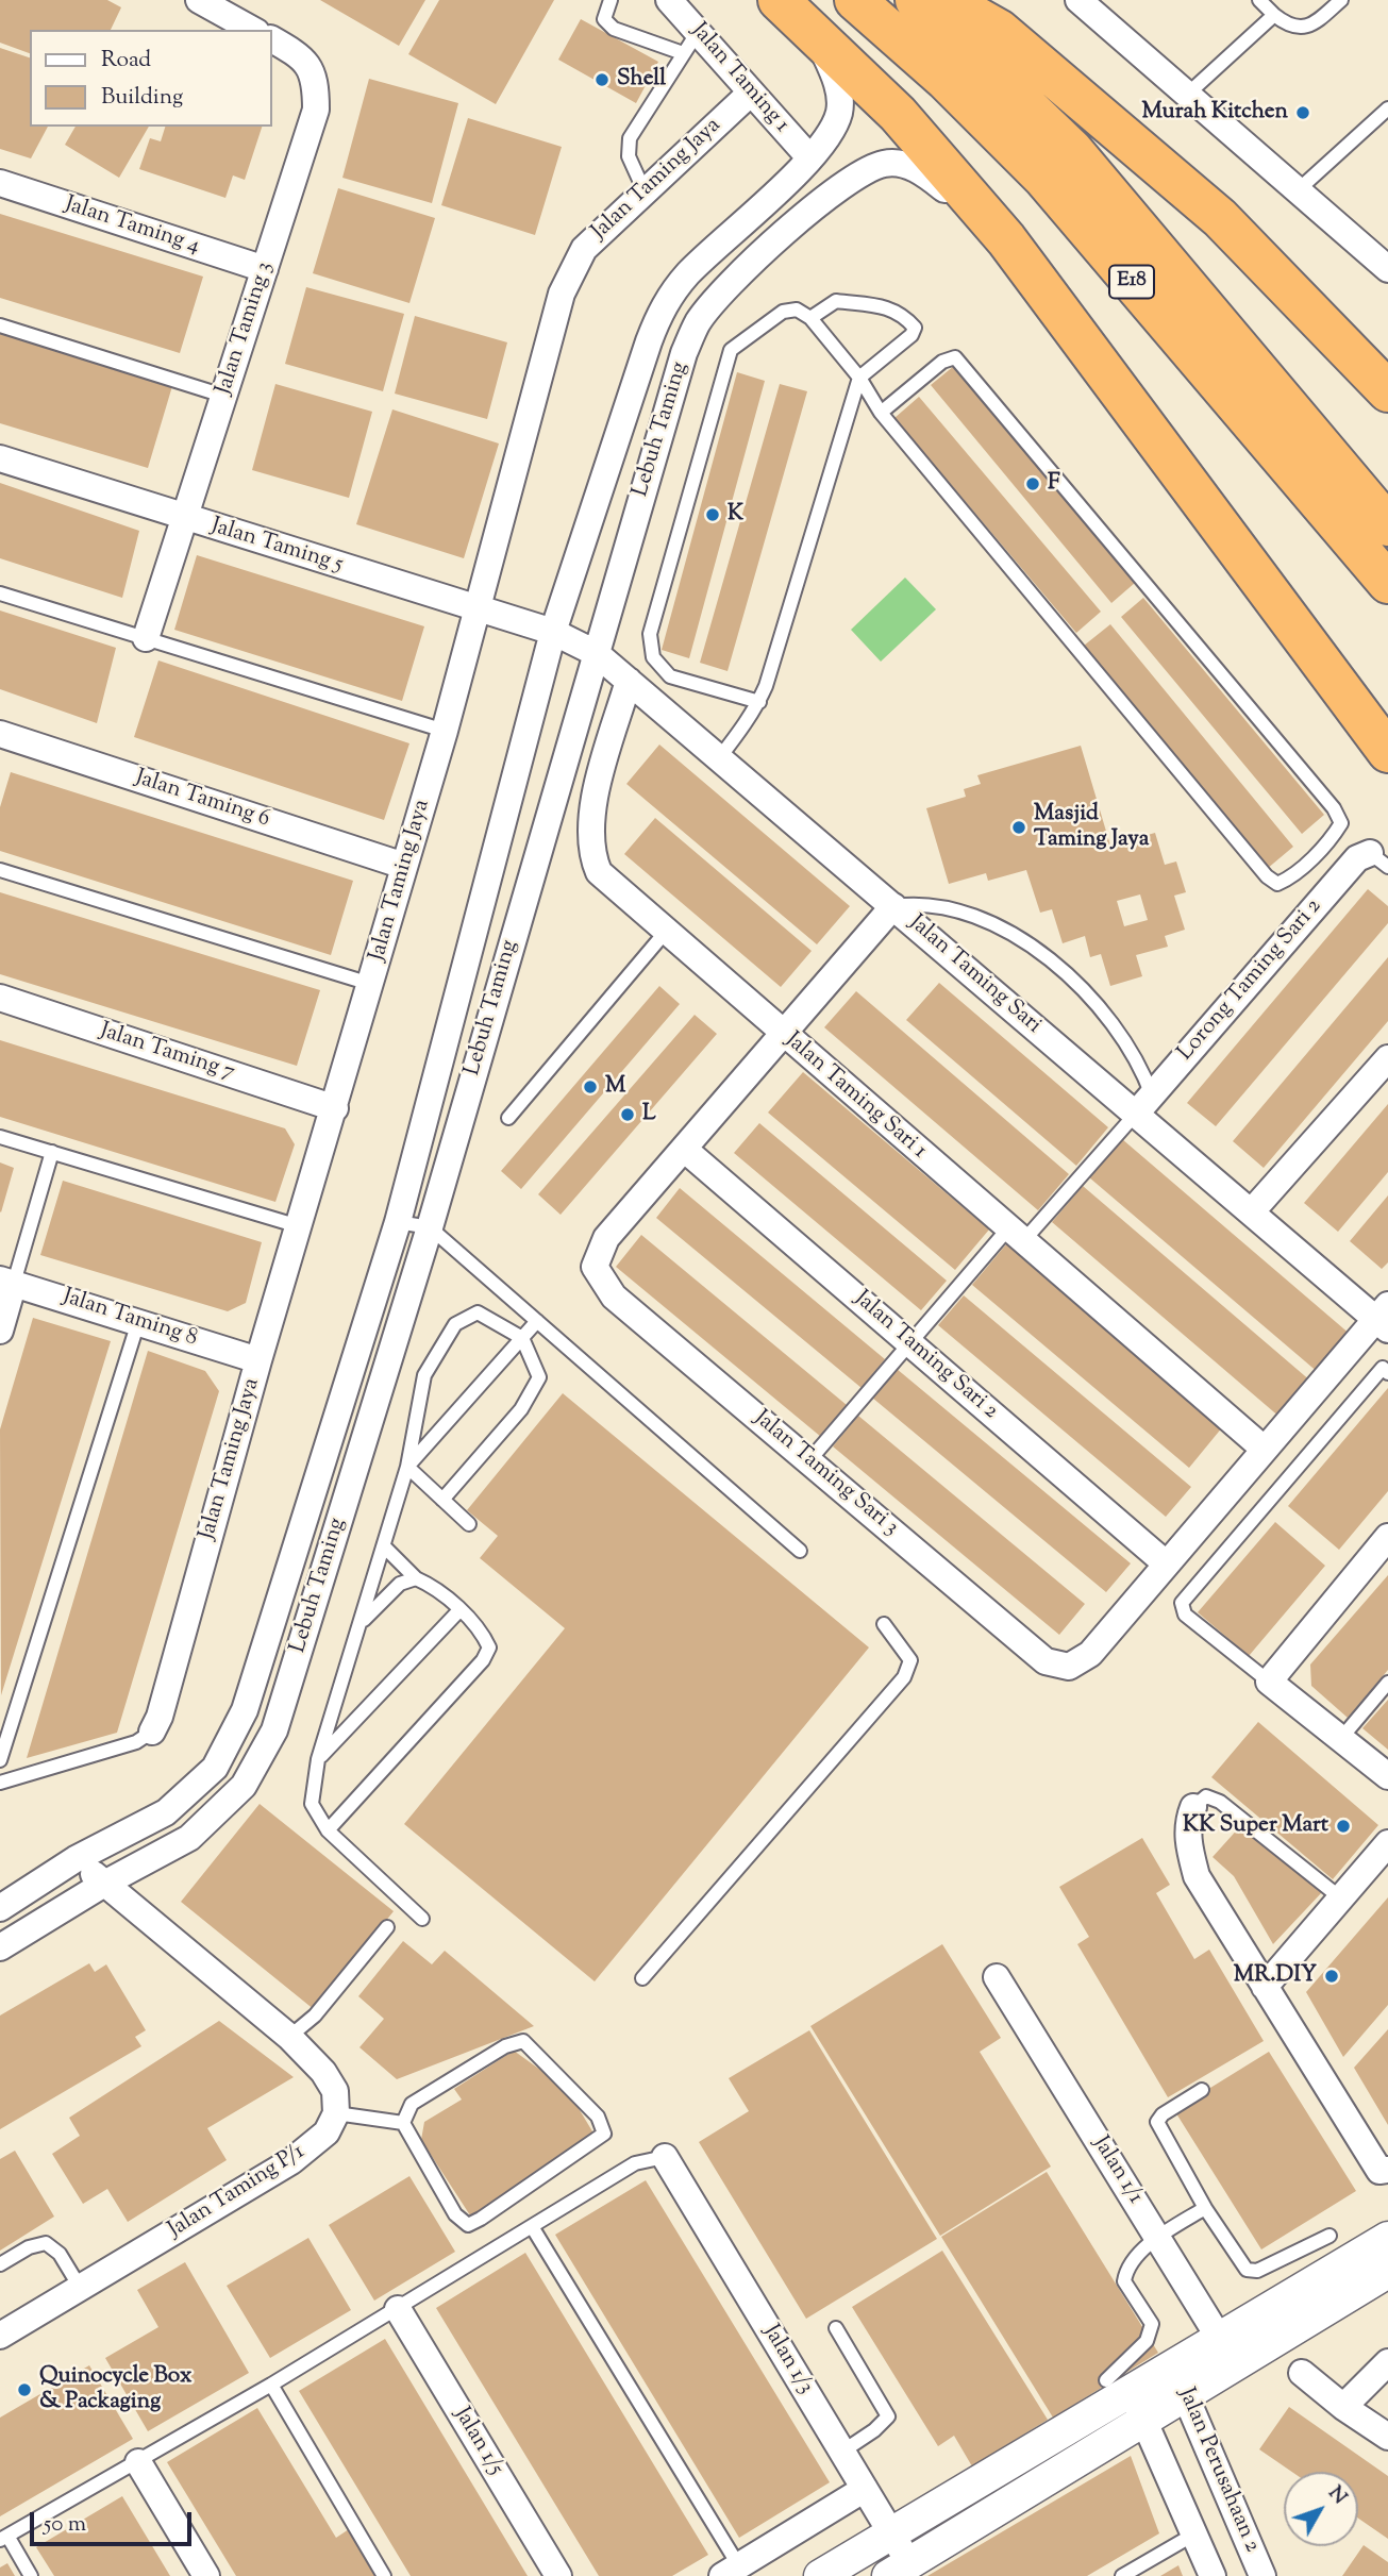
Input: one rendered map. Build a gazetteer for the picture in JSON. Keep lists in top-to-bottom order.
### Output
{
  "streets": {
    "highway": ["E18"],
    "street": [
      "Jalan Taming 1",
      "Jalan Taming Jaya",
      "Jalan Taming 4",
      "Jalan Taming 3",
      "Lebuh Taming",
      "Jalan Taming 5",
      "Jalan Taming 6",
      "Jalan Taming Sari",
      "Lorong Taming Sari 2",
      "Jalan Taming 7",
      "Jalan Taming Sari 1",
      "Jalan Taming 8",
      "Jalan Taming Sari 2",
      "Jalan Taming Sari 3",
      "Jalan 1/1",
      "Jalan Taming P/1",
      "Jalan 1/3",
      "Jalan 1/5",
      "Jalan Perusahaan 2"
    ]
  },
  "crossings": [
    ["Jalan Taming 1", "Jalan Taming Jaya"],
    ["Jalan Taming 1", "Lebuh Taming"],
    ["Jalan Taming Jaya", "Jalan Taming 5"],
    ["Jalan Taming Jaya", "Jalan Taming 6"],
    ["Jalan Taming Jaya", "Jalan Taming 7"],
    ["Jalan Taming Jaya", "Jalan Taming 8"],
    ["Jalan Taming 4", "Jalan Taming 3"],
    ["Jalan Taming 3", "Jalan Taming 5"],
    ["Lebuh Taming", "Jalan Taming 5"],
    ["Lebuh Taming", "Jalan Taming Sari"],
    ["Jalan Taming 5", "Jalan Taming Sari"],
    ["Jalan Taming Sari", "Lorong Taming Sari 2"],
    ["Jalan Taming Sari", "Jalan Taming Sari 1"],
    ["Jalan Taming Sari 2", "Jalan Taming Sari 3"]
  ],
  "places": [
    "Shell",
    "Murah Kitchen",
    "F",
    "K",
    "Masjid Taming Jaya",
    "M",
    "L",
    "KK Super Mart",
    "MR.DIY",
    "Quinocycle Box & Packaging"
  ],
  "legend": ["Road", "Building"],
  "scale_bar": "50 m",
  "north": "top right"
}
